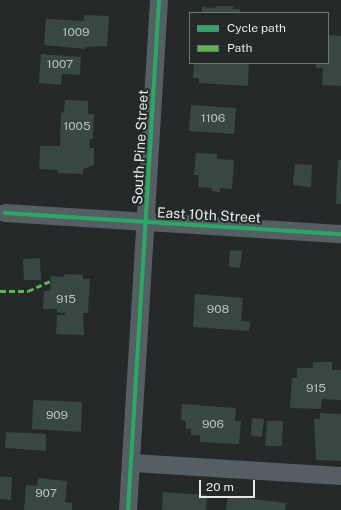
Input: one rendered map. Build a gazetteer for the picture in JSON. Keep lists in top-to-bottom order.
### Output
{
  "streets": {
    "street": ["South Pine Street", "East 10th Street"]
  },
  "crossings": [
    ["South Pine Street", "East 10th Street"]
  ],
  "house_numbers": [
    "1009",
    "1007",
    "1106",
    "1005",
    "915",
    "908",
    "915",
    "909",
    "906",
    "907"
  ],
  "legend": ["Cycle path", "Path"],
  "scale_bar": "20 m"
}
